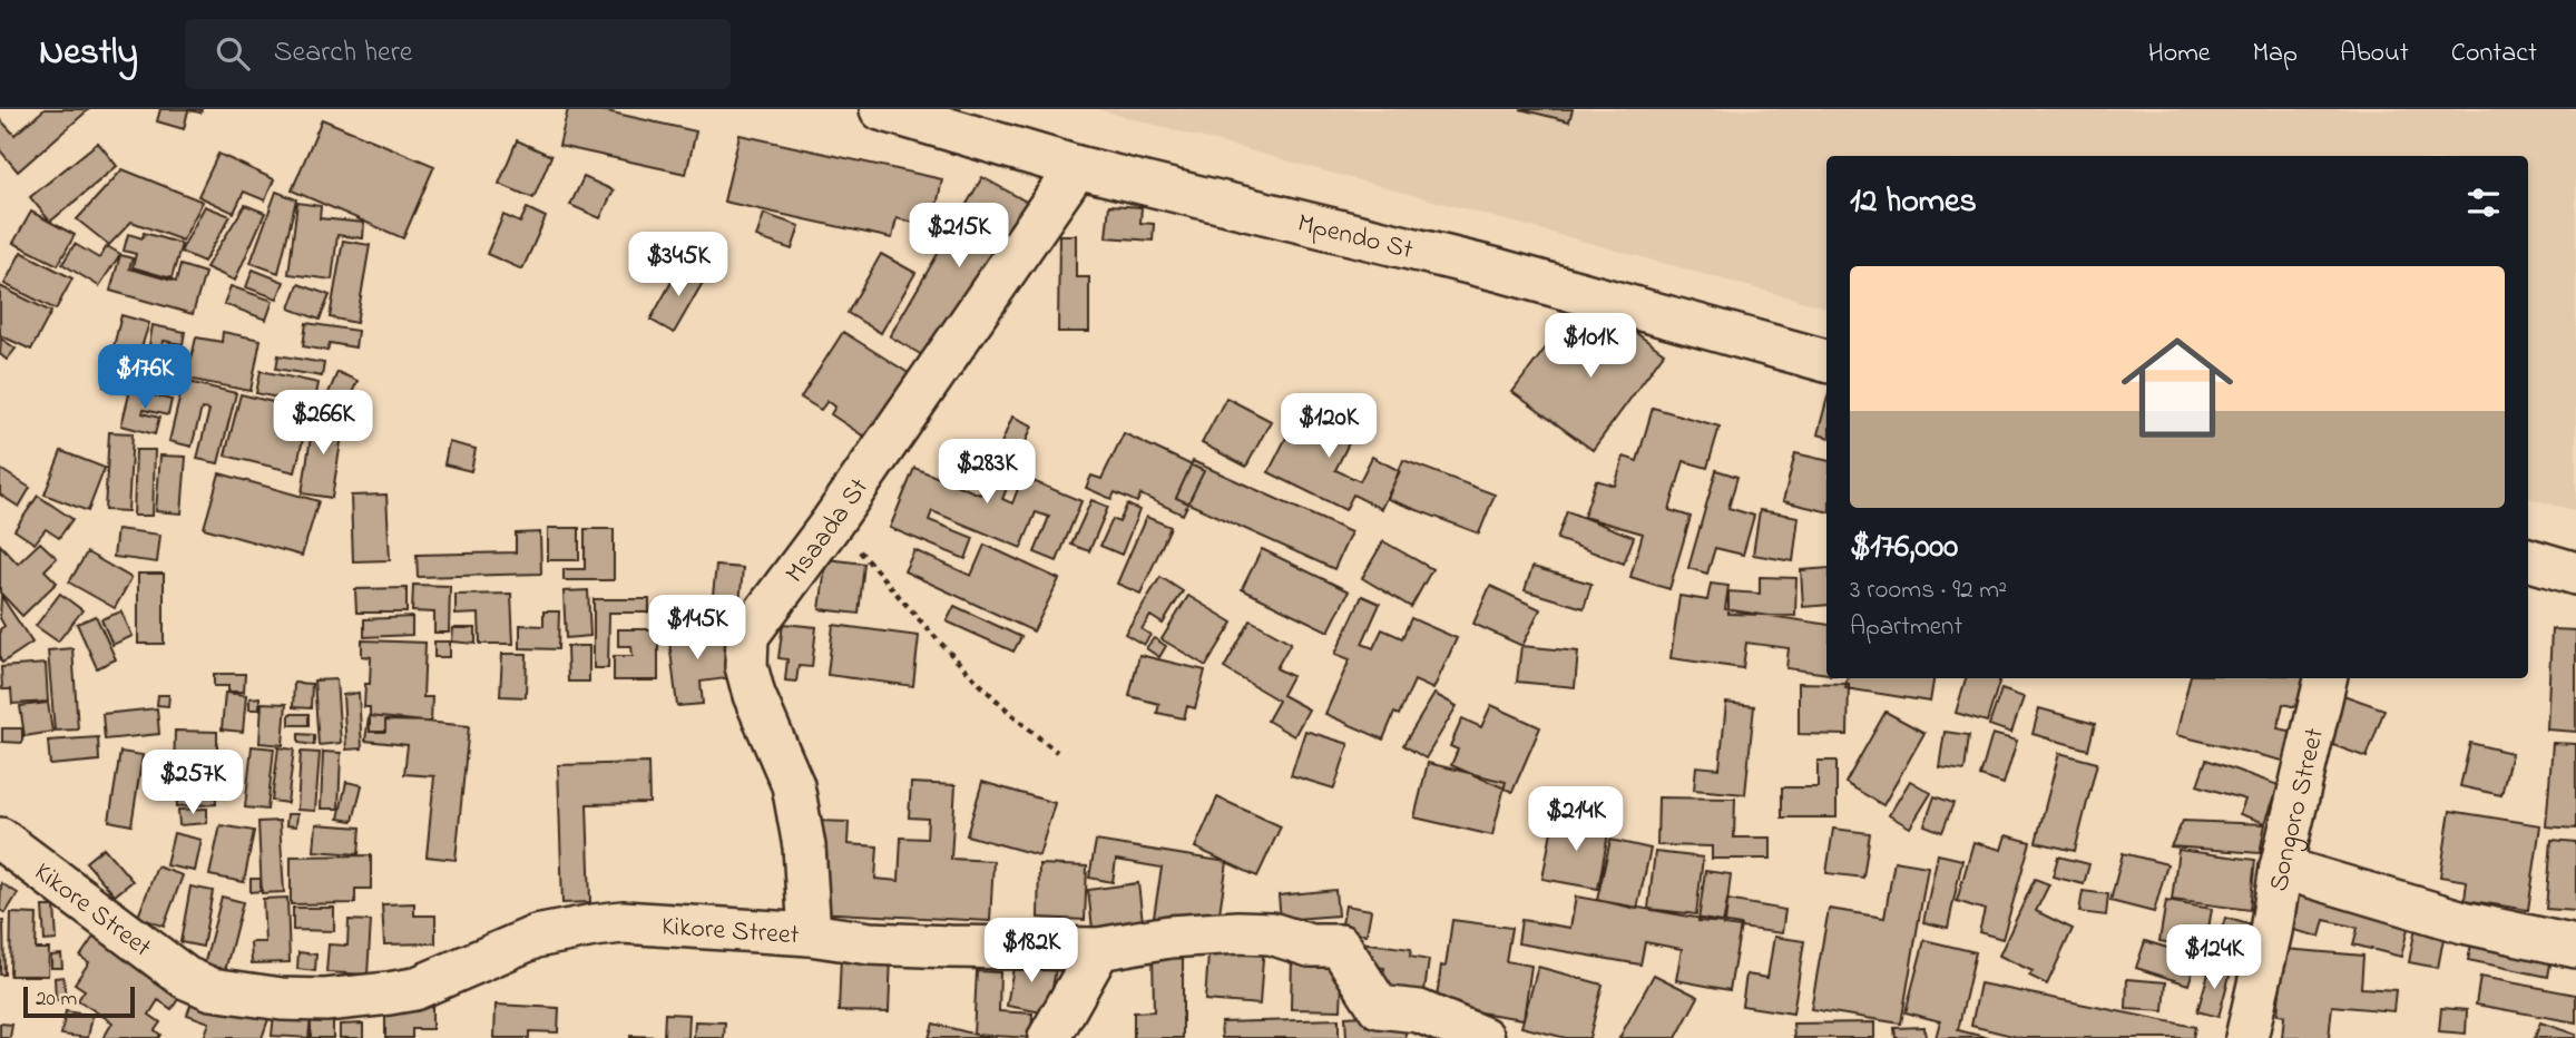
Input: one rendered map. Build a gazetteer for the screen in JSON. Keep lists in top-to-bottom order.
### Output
{
  "streets": {
    "street": [
      "Mpendo St",
      "Msaada St",
      "Songoro Street",
      "Kikore Street"
    ]
  },
  "crossings": [
    ["Mpendo St", "Msaada St"],
    ["Msaada St", "Kikore Street"]
  ],
  "scale_bar": "20 m",
  "page": {
    "header": "Nestly",
    "search": "Search here",
    "nav": [
      "Home",
      "Map",
      "About",
      "Contact"
    ],
    "heading": "12 homes",
    "price": [
      "$215K",
      "$345K",
      "$101K",
      "$176K",
      "$266K",
      "$120K",
      "$283K",
      "$145K",
      "$257K",
      "$214K",
      "$182K",
      "$124K"
    ],
    "list": [
      {
        "name": "$176,000",
        "note": "3 rooms · 92 m² · Apartment"
      }
    ],
    "scale": "20 m"
  }
}
